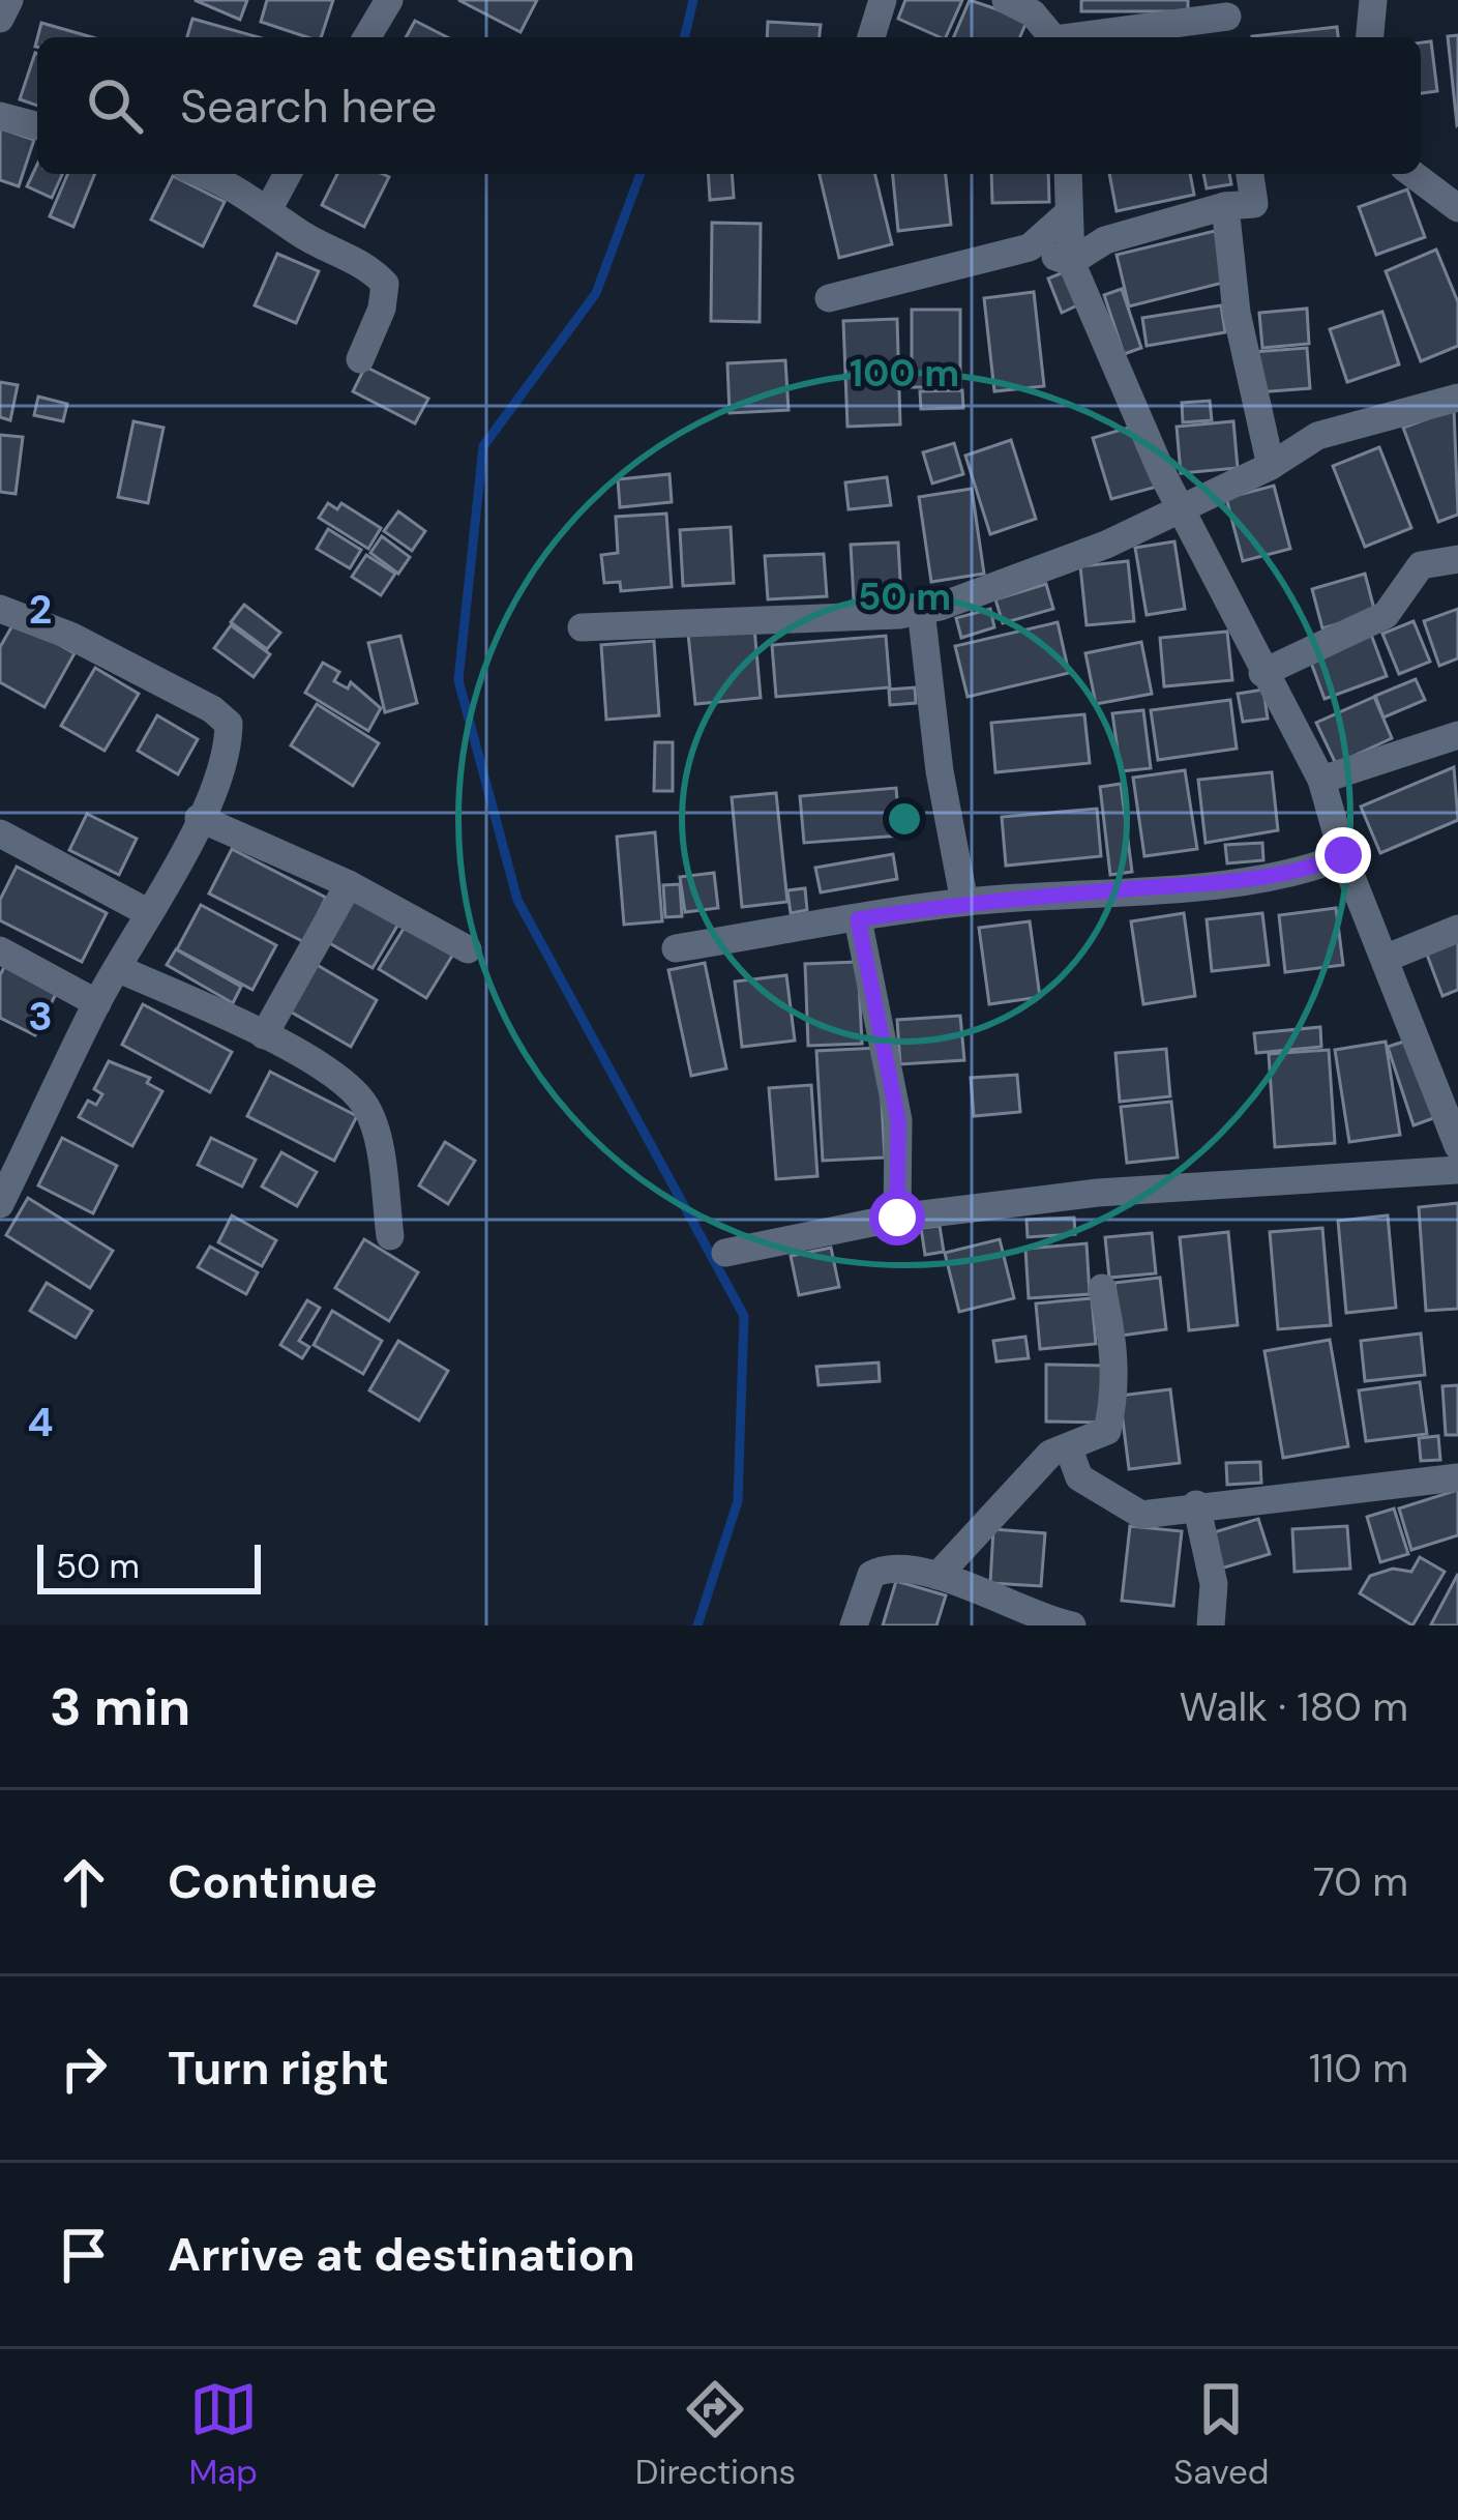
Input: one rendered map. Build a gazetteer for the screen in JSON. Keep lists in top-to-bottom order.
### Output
{
  "scale_bar": "50 m",
  "page": {
    "search": "Search here",
    "scale": "50 m",
    "heading": ["3 min", "Walk · 180 m"],
    "list": [
      ["Continue", "70 m"],
      ["Turn right", "110 m"],
      "Arrive at destination"
    ],
    "nav": ["Map", "Directions", "Saved"]
  },
  "grid": {
    "rows": ["2", "3", "4"]
  },
  "rings": ["100 m", "50 m"]
}
